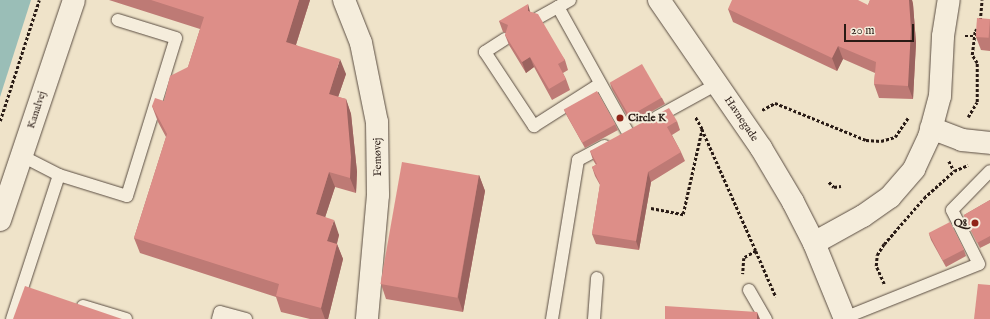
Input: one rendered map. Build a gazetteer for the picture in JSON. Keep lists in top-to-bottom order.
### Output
{
  "streets": {
    "street": ["Kanalvej", "Havnegade", "Femøvej"]
  },
  "places": ["Circle K", "Q8"],
  "scale_bar": "20 m"
}
